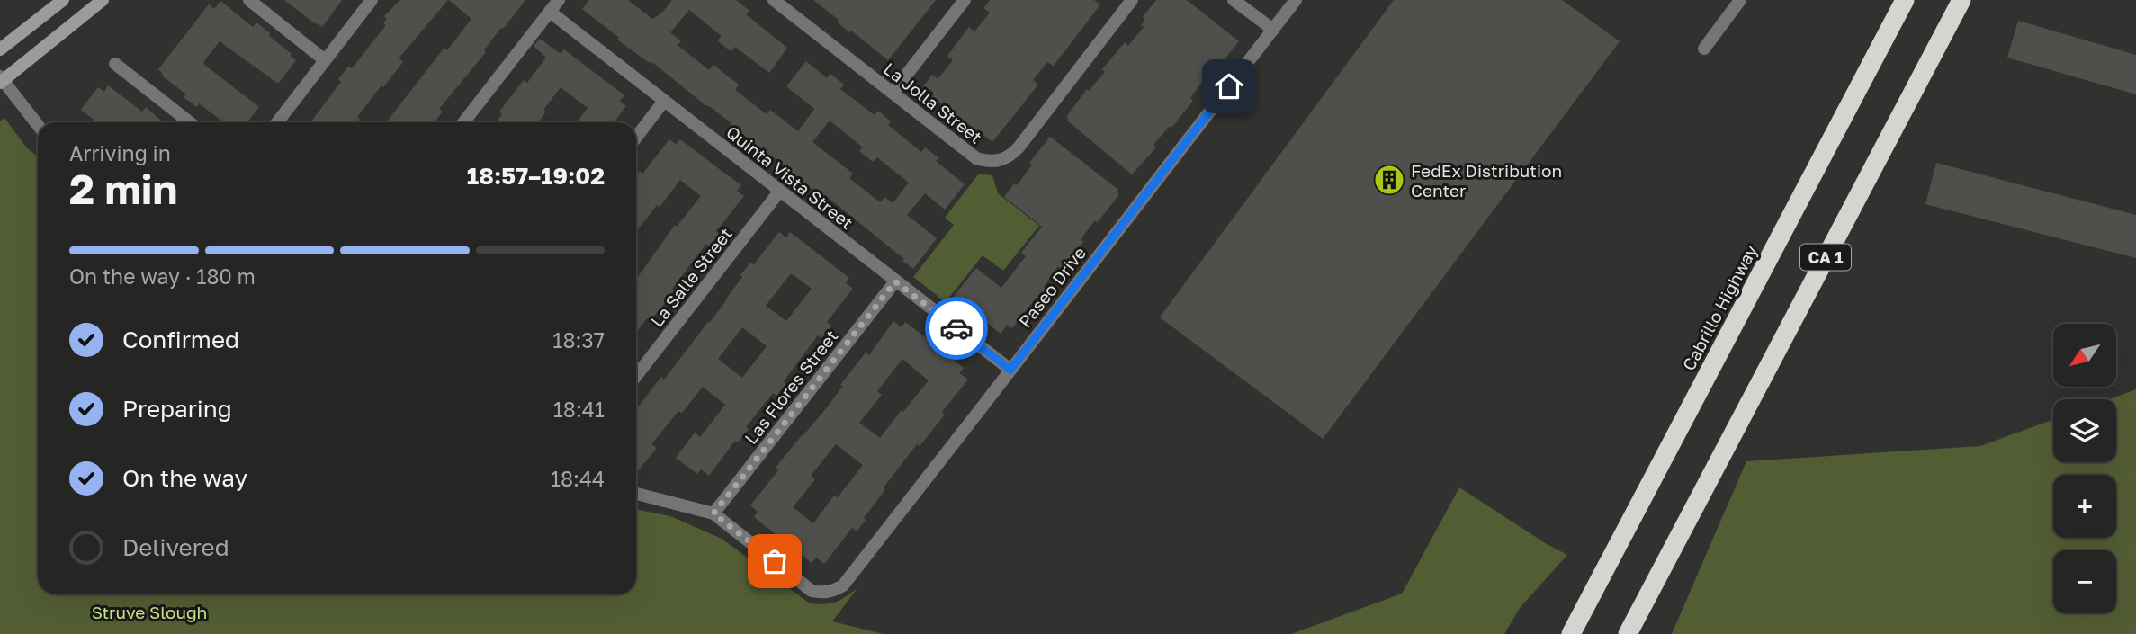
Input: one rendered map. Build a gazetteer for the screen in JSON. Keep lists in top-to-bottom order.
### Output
{
  "streets": {
    "highway": ["CA 1", "Cabrillo Highway"],
    "street": [
      "La Jolla Street",
      "Quinta Vista Street",
      "La Salle Street",
      "Paseo Drive",
      "Las Flores Street"
    ]
  },
  "crossings": [
    ["Quinta Vista Street", "La Salle Street"],
    ["Quinta Vista Street", "Paseo Drive"],
    ["Quinta Vista Street", "Las Flores Street"],
    ["Paseo Drive", "Las Flores Street"]
  ],
  "parks": ["Struve Slough"],
  "places": {
    "building": ["FedEx Distribution Center"]
  },
  "north": "bottom left",
  "page": {
    "heading": ["2 min", "Arriving in", "18:57–19:02"],
    "bar": "On the way · 180 m",
    "list": [
      ["Confirmed", "18:37"],
      ["Preparing", "18:41"],
      ["On the way", "18:44"],
      "Delivered"
    ],
    "map_buttons": ["+", "−"]
  }
}
